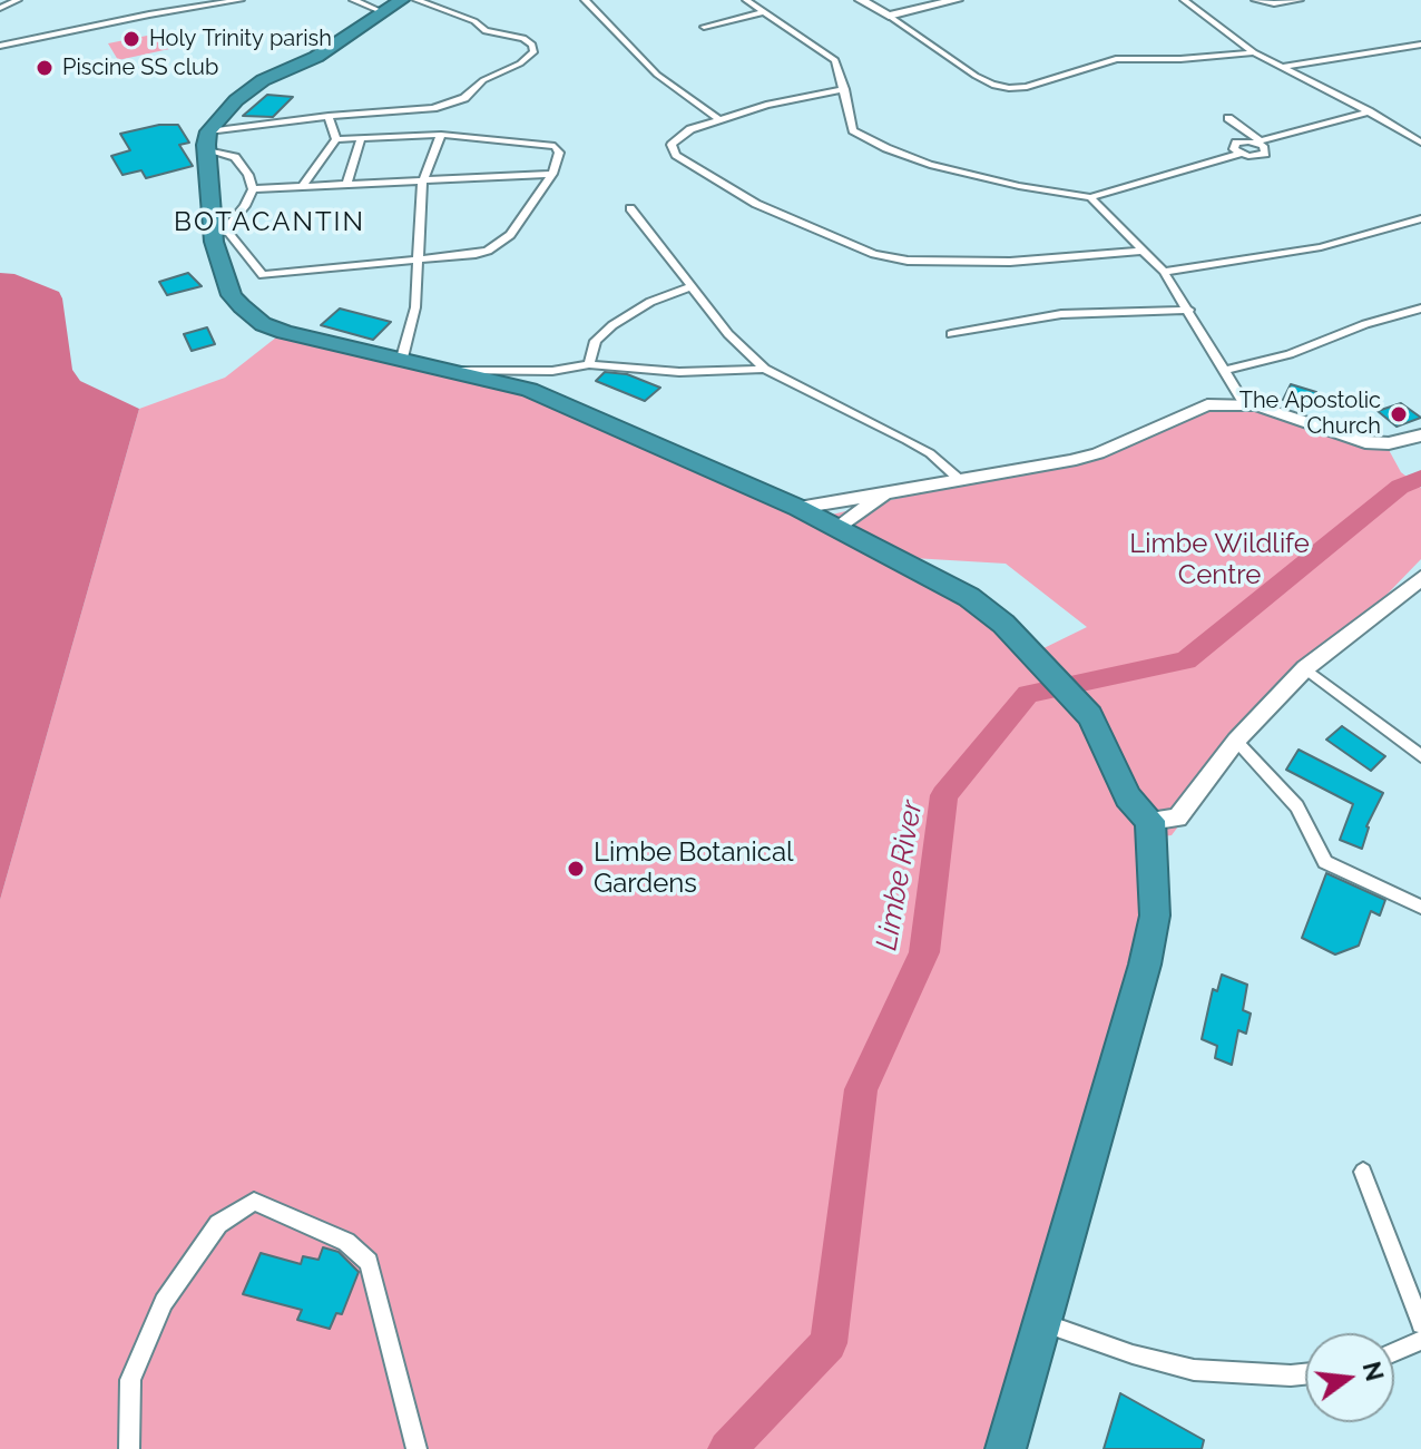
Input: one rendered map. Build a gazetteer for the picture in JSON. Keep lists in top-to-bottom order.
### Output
{
  "districts": ["BOTACANTIN"],
  "water": ["Limbe River"],
  "parks": ["Limbe Wildlife Centre"],
  "places": [
    "Holy Trinity parish",
    "Piscine SS club",
    "The Apostolic Church",
    "Limbe Botanical Gardens"
  ],
  "north": "right"
}
